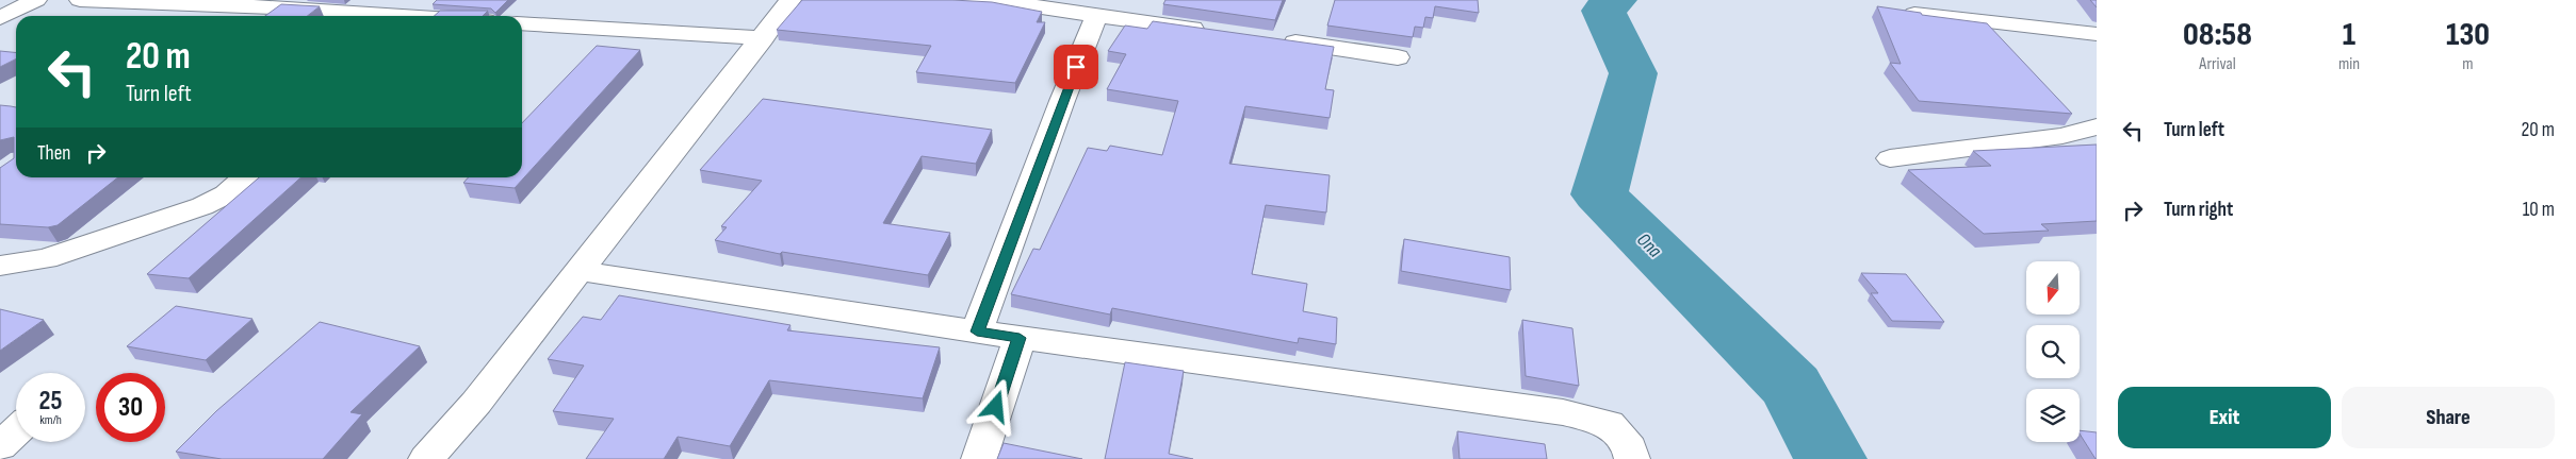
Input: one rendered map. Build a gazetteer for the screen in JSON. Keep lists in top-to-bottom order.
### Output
{
  "water": ["Ona"],
  "north": "bottom",
  "page": {
    "eta": [
      "08:58",
      "Arrival",
      "1",
      "min",
      "130",
      "m"
    ],
    "turn": ["20 m", "Turn left"],
    "list": [
      {
        "name": "Turn left",
        "value": "20 m"
      },
      {
        "name": "Turn right",
        "value": "10 m"
      }
    ],
    "then": "Then",
    "speed": "25 km/h",
    "limit": "30",
    "buttons": ["Exit", "Share"]
  }
}
